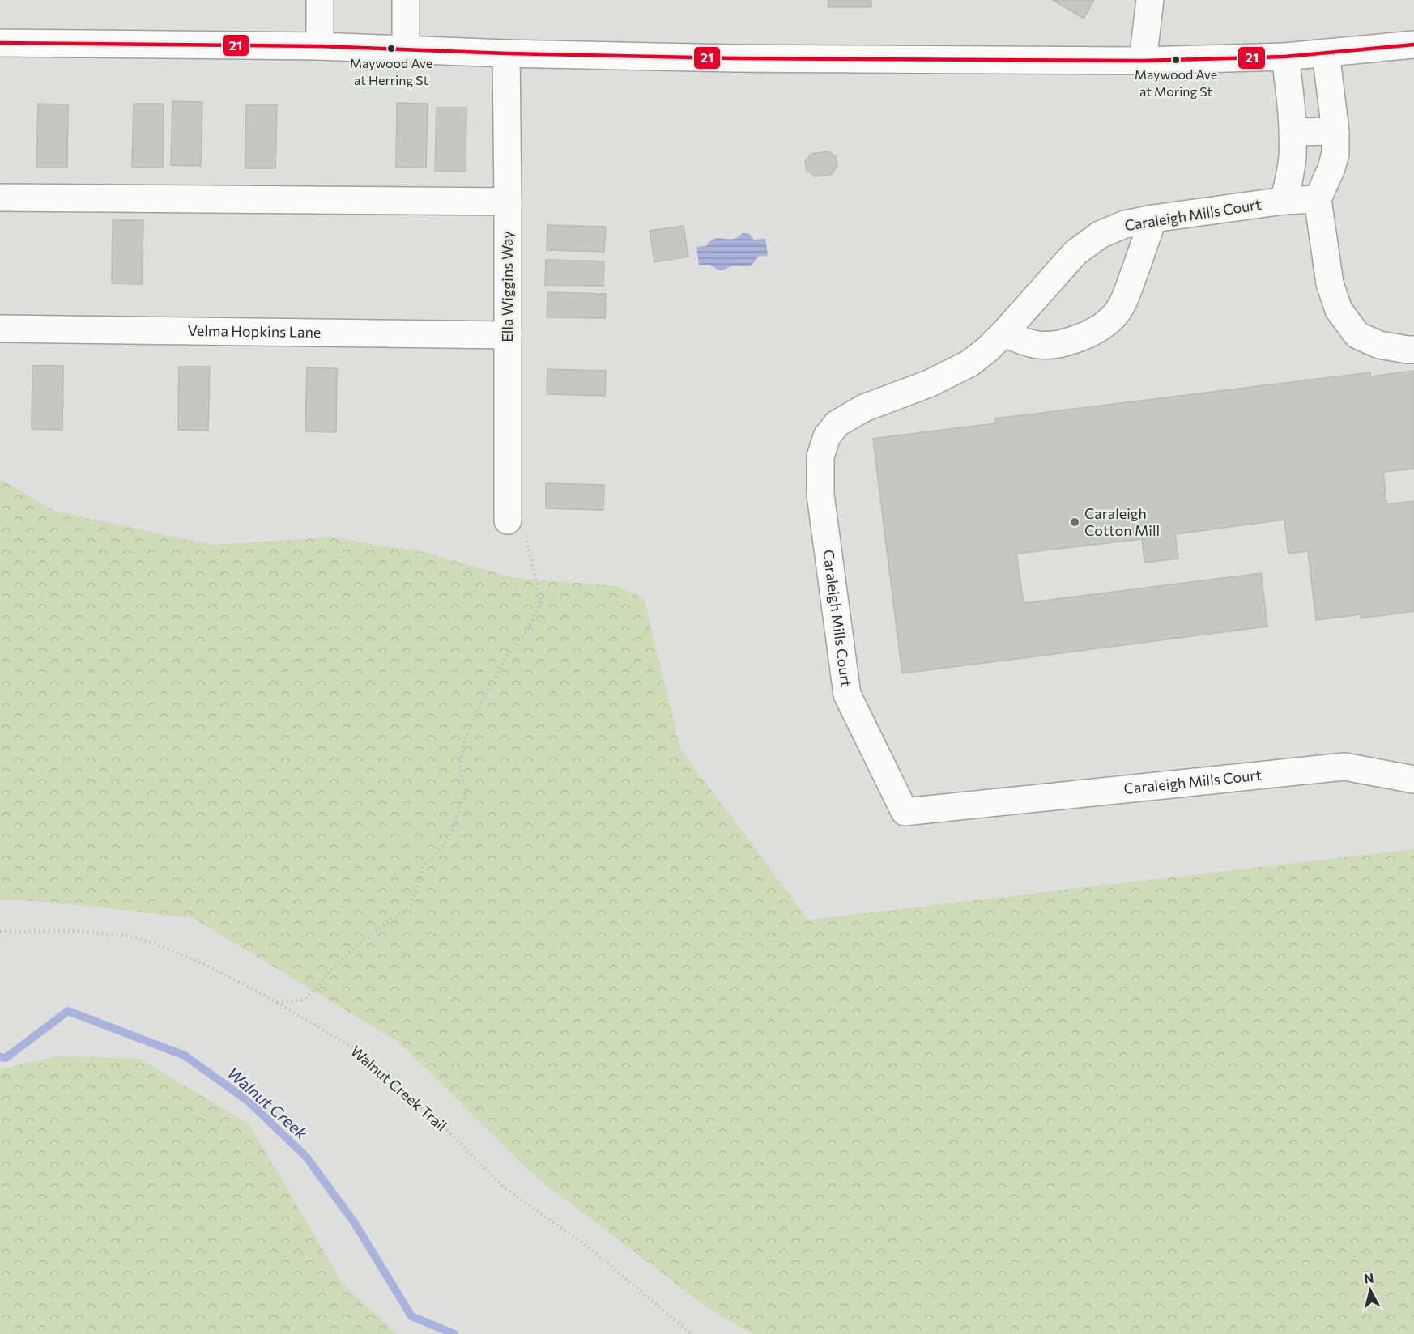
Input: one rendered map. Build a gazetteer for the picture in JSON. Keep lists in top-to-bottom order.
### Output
{
  "streets": {
    "street": ["Caraleigh Mills Court", "Ella Wiggins Way", "Velma Hopkins Lane"],
    "path": ["Walnut Creek Trail"]
  },
  "crossings": [
    ["Ella Wiggins Way", "Velma Hopkins Lane"]
  ],
  "water": ["Walnut Creek"],
  "places": ["Maywood Ave at Herring St", "Maywood Ave at Moring St", "Caraleigh Cotton Mill"],
  "lines": ["transit line 21"],
  "north": "top"
}
